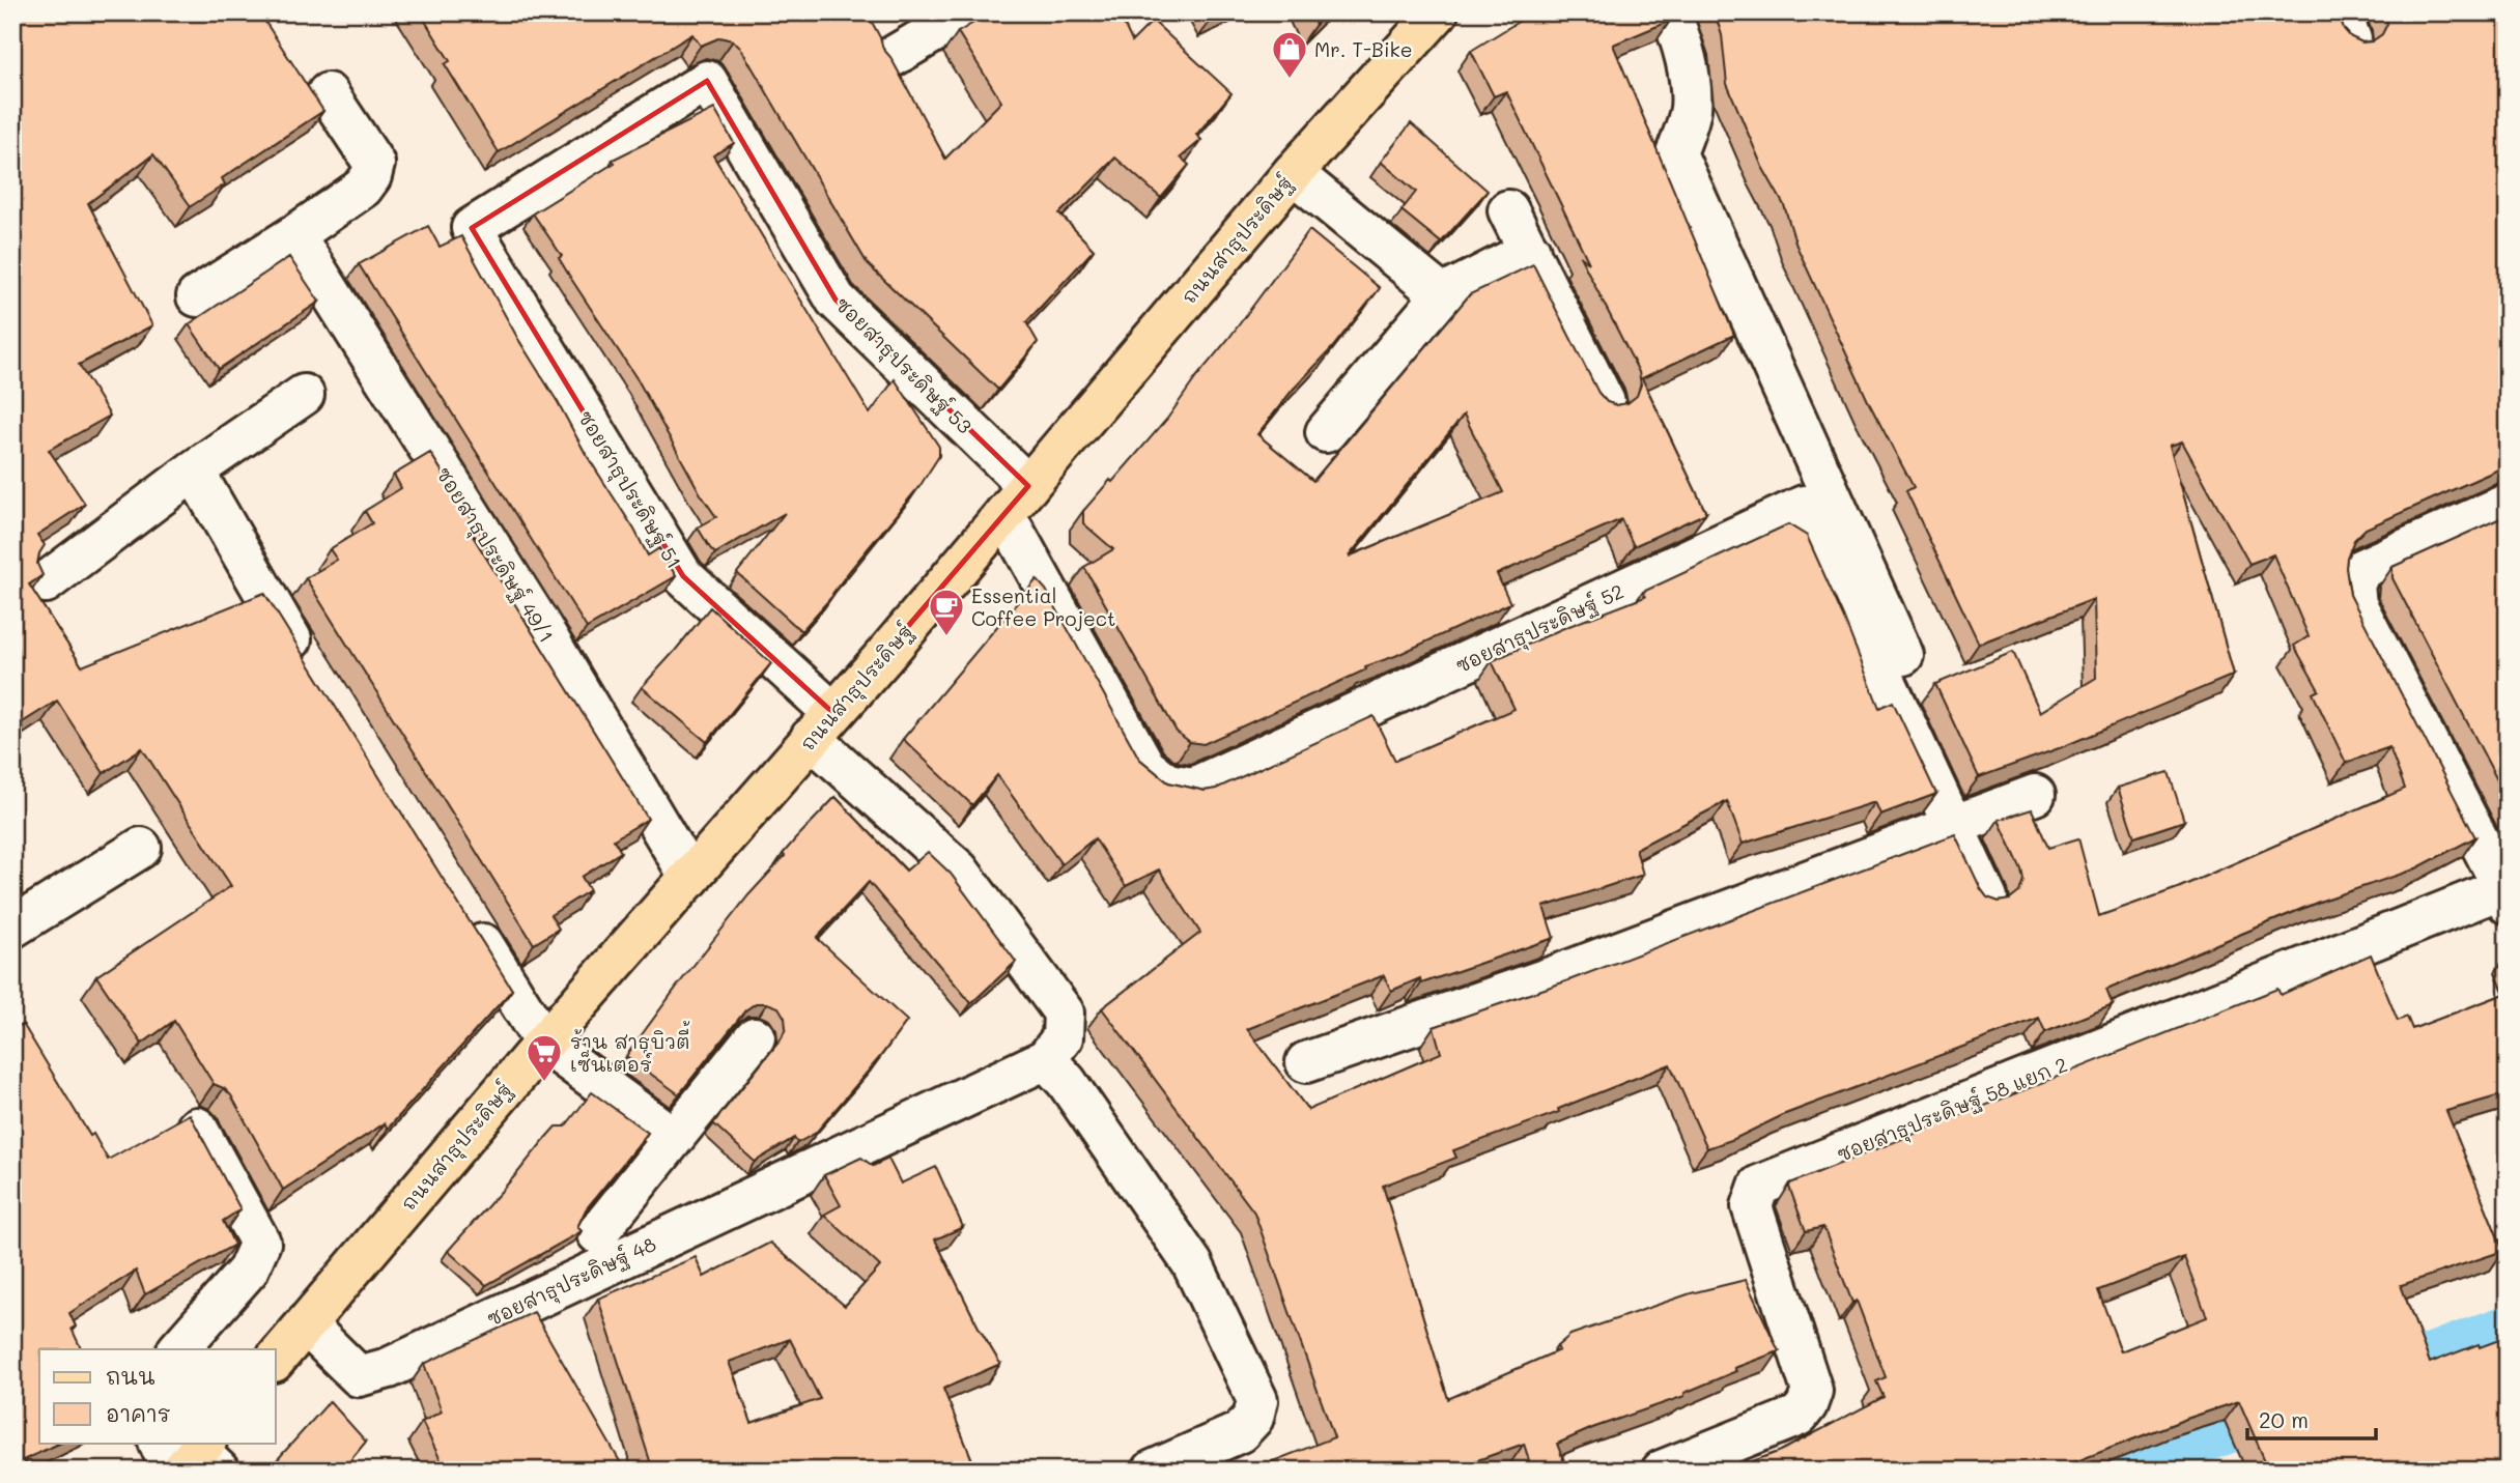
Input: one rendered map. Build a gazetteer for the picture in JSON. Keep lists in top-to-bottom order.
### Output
{
  "streets": {
    "main road": ["ถนนสาธุประดิษฐ์"],
    "street": [
      "ซอยสาธุประดิษฐ์ 53",
      "ซอยสาธุประดิษฐ์ 51",
      "ซอยสาธุประดิษฐ์ 49/1",
      "ซอยสาธุประดิษฐ์ 52",
      "ซอยสาธุประดิษฐ์ 58 แยก 2",
      "ซอยสาธุประดิษฐ์ 48"
    ]
  },
  "crossings": [
    ["ถนนสาธุประดิษฐ์", "ซอยสาธุประดิษฐ์ 53"],
    ["ถนนสาธุประดิษฐ์", "ซอยสาธุประดิษฐ์ 51"],
    ["ถนนสาธุประดิษฐ์", "ซอยสาธุประดิษฐ์ 49/1"],
    ["ถนนสาธุประดิษฐ์", "ซอยสาธุประดิษฐ์ 52"],
    ["ถนนสาธุประดิษฐ์", "ซอยสาธุประดิษฐ์ 48"],
    ["ซอยสาธุประดิษฐ์ 53", "ซอยสาธุประดิษฐ์ 51"],
    ["ซอยสาธุประดิษฐ์ 53", "ซอยสาธุประดิษฐ์ 52"],
    ["ซอยสาธุประดิษฐ์ 51", "ซอยสาธุประดิษฐ์ 48"]
  ],
  "places": {
    "shop": ["Mr. T-Bike"],
    "cafe": ["Essential Coffee Project"],
    "supermarket": ["ร้าน สาธุบิวตี้ เซ็นเตอร์"]
  },
  "legend": ["ถนน", "อาคาร"],
  "scale_bar": "20 m"
}
